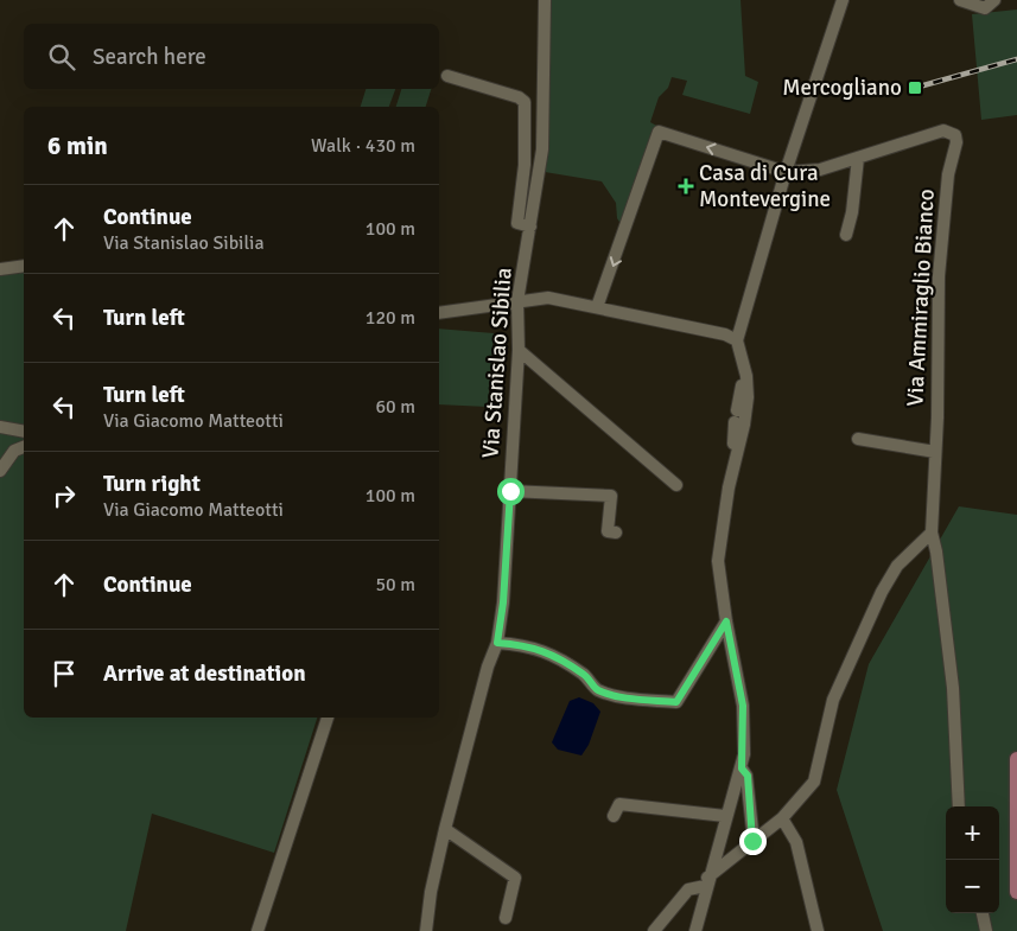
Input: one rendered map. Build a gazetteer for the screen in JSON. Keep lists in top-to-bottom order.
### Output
{
  "streets": {
    "street": ["Via Ammiraglio Bianco", "Via Stanislao Sibilia"]
  },
  "places": {
    "transit": ["Mercogliano"],
    "health": ["Casa di Cura Montevergine"]
  },
  "page": {
    "search": "Search here",
    "heading": ["6 min", "Walk · 430 m"],
    "list": [
      ["Continue", "Via Stanislao Sibilia", "100 m"],
      ["Turn left", "120 m"],
      ["Turn left", "Via Giacomo Matteotti", "60 m"],
      ["Turn right", "Via Giacomo Matteotti", "100 m"],
      ["Continue", "50 m"],
      "Arrive at destination"
    ],
    "map_buttons": ["+", "−"]
  }
}
